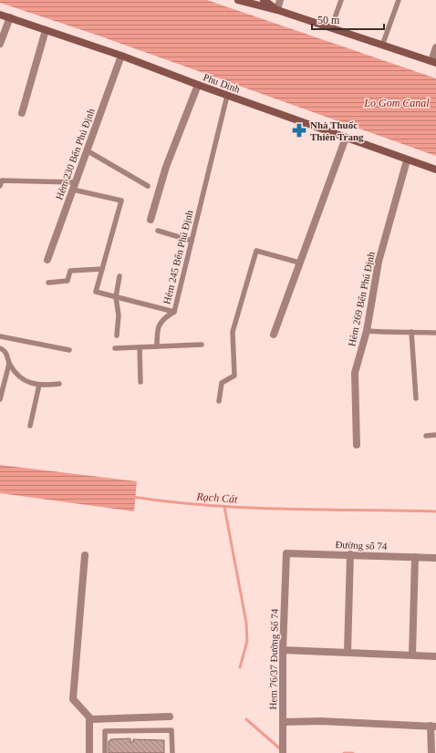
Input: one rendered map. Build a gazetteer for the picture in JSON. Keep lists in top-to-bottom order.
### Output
{
  "streets": {
    "street": [
      "Phu Dinh",
      "Hẻm 230 Bến Phú Định",
      "Hẻm 269 Bến Phú Định",
      "Đường số 74",
      "Hem 76/37 Đường Số 74"
    ],
    "lane": ["Hẻm 245 Bến Phú Định"]
  },
  "crossings": [
    ["Phu Dinh", "Hẻm 230 Bến Phú Định"],
    ["Phu Dinh", "Hẻm 245 Bến Phú Định"],
    ["Phu Dinh", "Hẻm 269 Bến Phú Định"],
    ["Hẻm 230 Bến Phú Định", "Hẻm 245 Bến Phú Định"],
    ["Đường số 74", "Hem 76/37 Đường Số 74"]
  ],
  "water": ["Lo Gom Canal", "Rạch Cát"],
  "places": {
    "pharmacy": ["Nhà Thuốc Thiên Trang"]
  },
  "scale_bar": "50 m"
}
